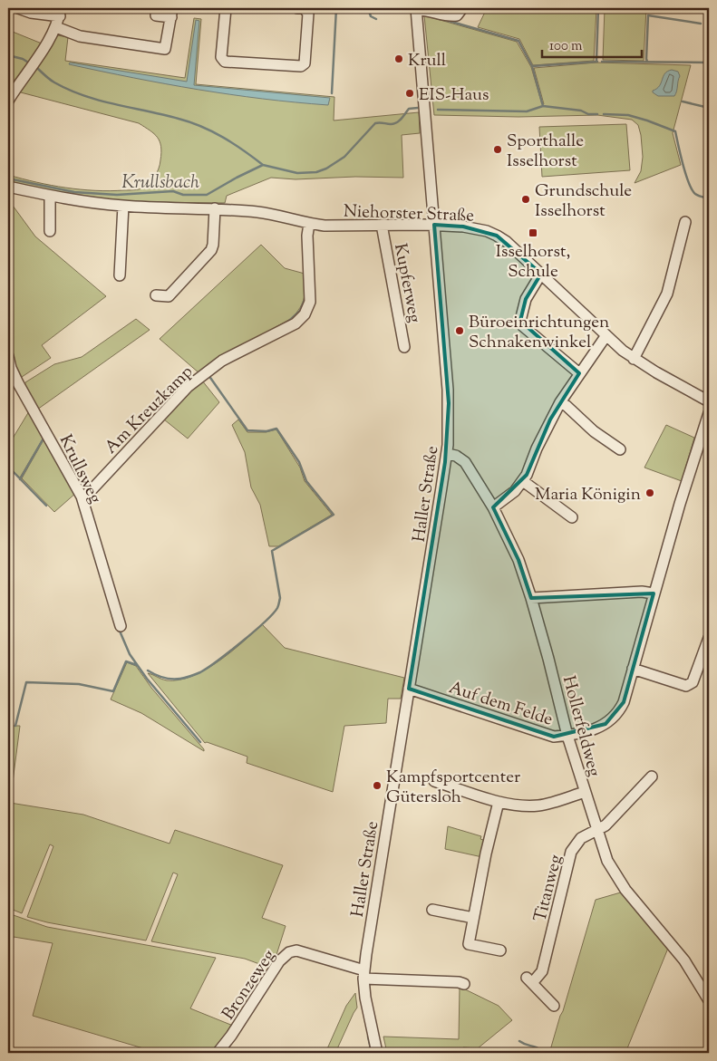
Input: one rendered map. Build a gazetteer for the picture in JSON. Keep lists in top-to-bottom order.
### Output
{
  "streets": {
    "street": [
      "Niehorster Straße",
      "Kupferweg",
      "Am Kreuzkamp",
      "Krullsweg",
      "Haller Straße",
      "Auf dem Felde",
      "Hollerfeldweg",
      "Titanweg",
      "Bronzeweg"
    ]
  },
  "crossings": [
    ["Niehorster Straße", "Kupferweg"],
    ["Niehorster Straße", "Am Kreuzkamp"],
    ["Niehorster Straße", "Haller Straße"],
    ["Am Kreuzkamp", "Krullsweg"],
    ["Haller Straße", "Auf dem Felde"],
    ["Haller Straße", "Hollerfeldweg"],
    ["Haller Straße", "Bronzeweg"],
    ["Auf dem Felde", "Hollerfeldweg"],
    ["Hollerfeldweg", "Titanweg"]
  ],
  "water": ["Krullsbach"],
  "places": {
    "other": [
      "Krull",
      "EIS-Haus",
      "Sporthalle Isselhorst",
      "Grundschule Isselhorst",
      "Büroeinrichtungen Schnakenwinkel",
      "Maria Königin",
      "Kampfsportcenter Gütersloh"
    ],
    "transit": ["Isselhorst, Schule"]
  },
  "scale_bar": "100 m"
}
